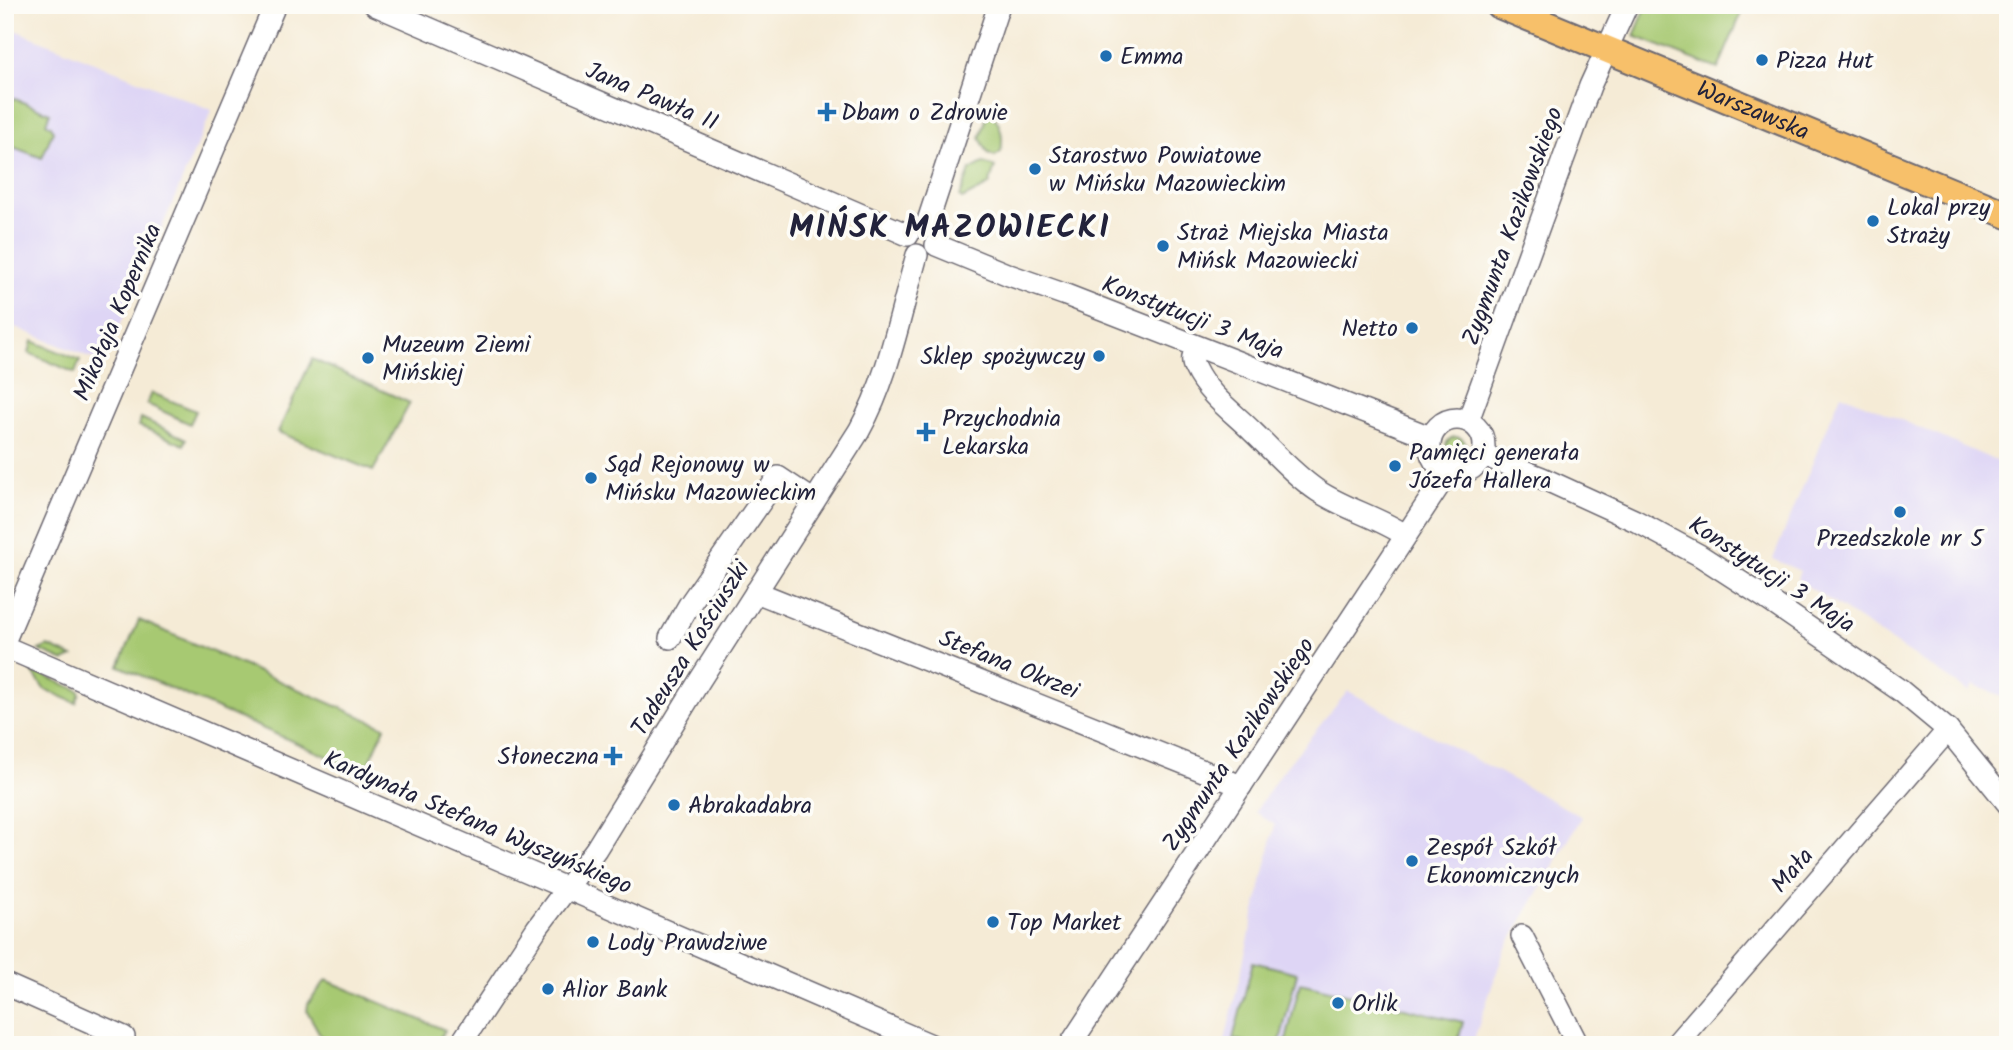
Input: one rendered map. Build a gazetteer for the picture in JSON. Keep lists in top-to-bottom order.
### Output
{
  "streets": {
    "main road": ["Warszawska"],
    "street": [
      "Jana Pawła II",
      "Zygmunta Kazikowskiego",
      "Mikołaja Kopernika",
      "Konstytucji 3 Maja",
      "Tadeusza Kościuszki",
      "Stefana Okrzei",
      "Kardynała Stefana Wyszyńskiego",
      "Mała"
    ]
  },
  "crossings": [
    ["Jana Pawła II", "Konstytucji 3 Maja"],
    ["Jana Pawła II", "Tadeusza Kościuszki"],
    ["Warszawska", "Zygmunta Kazikowskiego"],
    ["Zygmunta Kazikowskiego", "Konstytucji 3 Maja"],
    ["Zygmunta Kazikowskiego", "Stefana Okrzei"],
    ["Konstytucji 3 Maja", "Tadeusza Kościuszki"],
    ["Konstytucji 3 Maja", "Mała"],
    ["Tadeusza Kościuszki", "Stefana Okrzei"],
    ["Tadeusza Kościuszki", "Kardynała Stefana Wyszyńskiego"]
  ],
  "districts": ["MIŃSK MAZOWIECKI"],
  "places": {
    "other": [
      "Emma",
      "Pizza Hut",
      "Starostwo Powiatowe w Mińsku Mazowieckim",
      "Lokal przy Straży",
      "Straż Miejska Miasta Mińsk Mazowiecki",
      "Netto",
      "Sklep spożywczy",
      "Muzeum Ziemi Mińskiej",
      "Pamięci generała Józefa Hallera",
      "Sąd Rejonowy w Mińsku Mazowieckim",
      "Przedszkole nr 5",
      "Abrakadabra",
      "Zespół Szkół Ekonomicznych",
      "Top Market",
      "Lody Prawdziwe",
      "Alior Bank",
      "Orlik"
    ],
    "health": ["Dbam o Zdrowie", "Przychodnia Lekarska", "Słoneczna"]
  }
}
